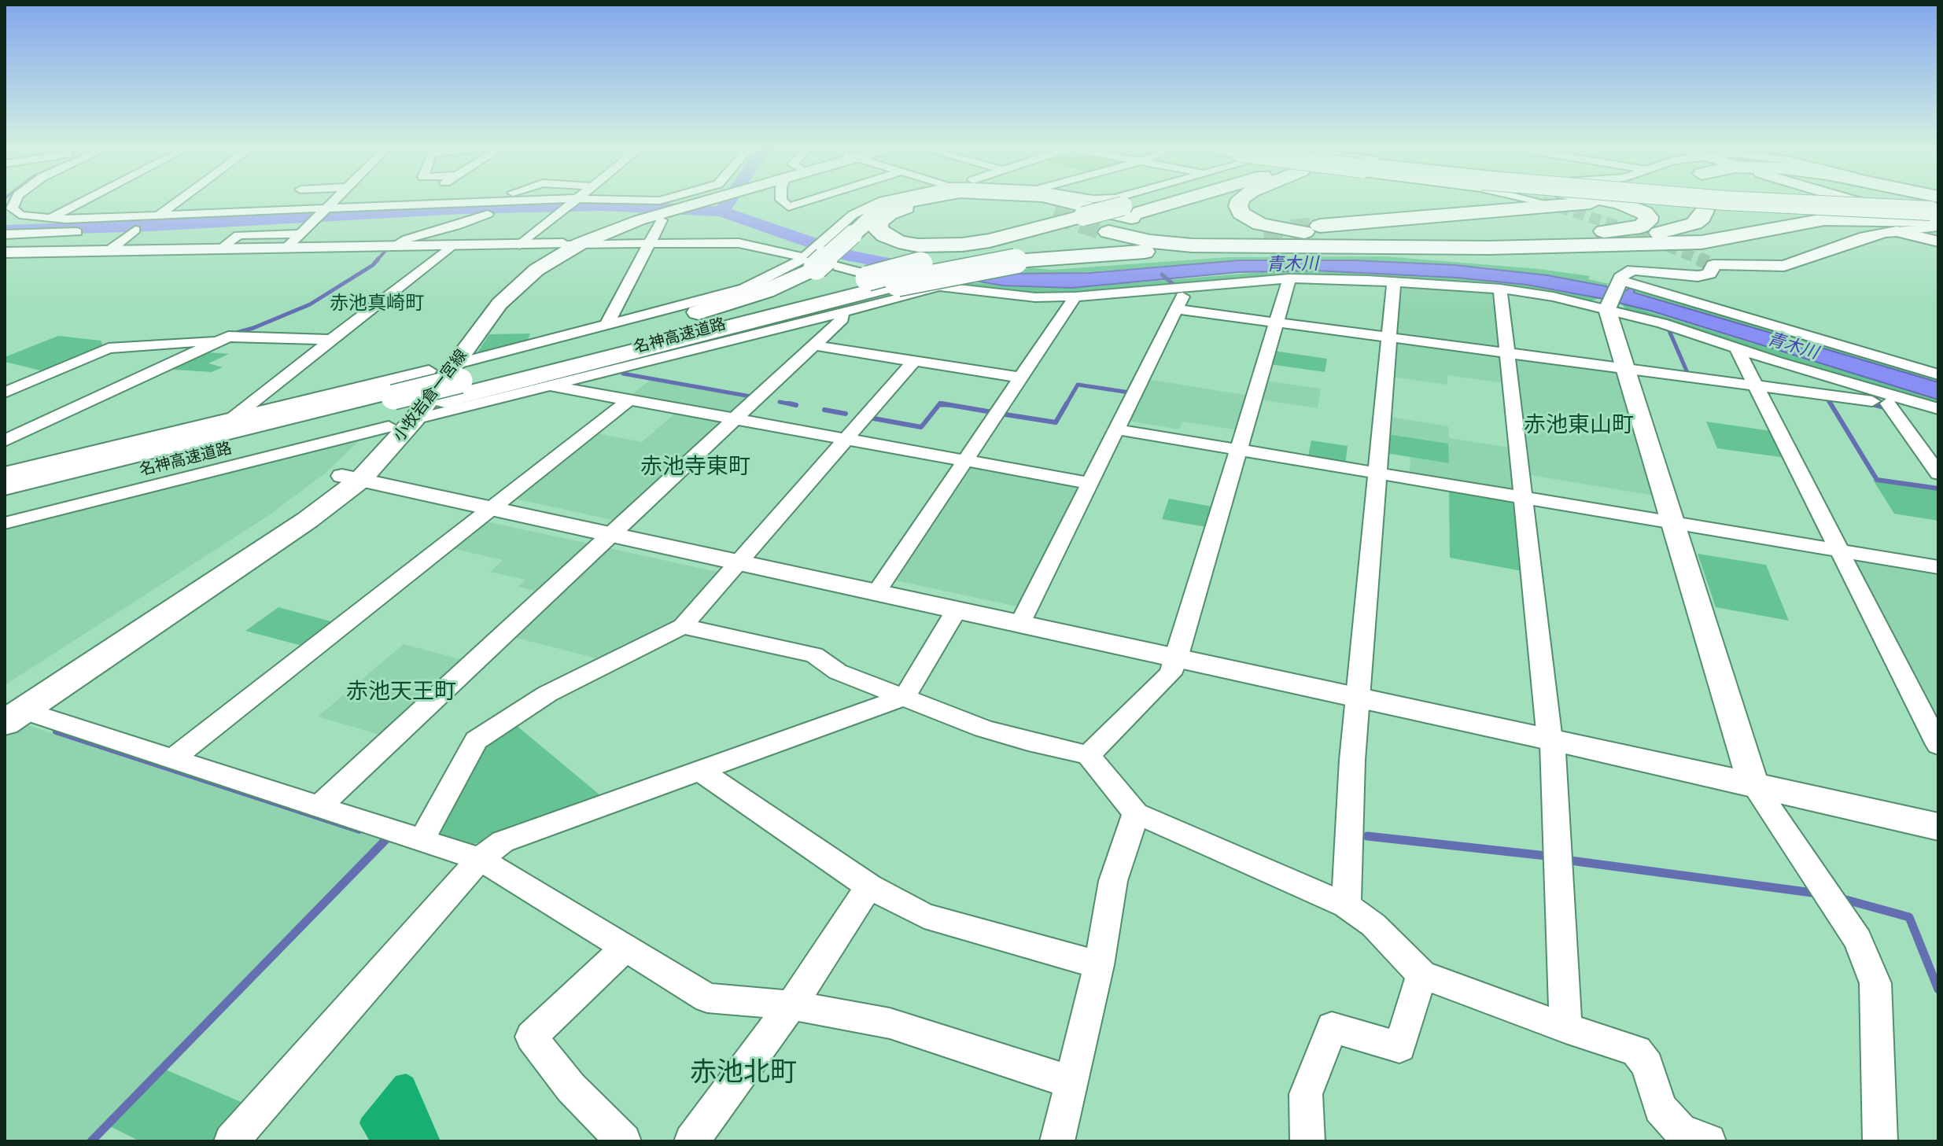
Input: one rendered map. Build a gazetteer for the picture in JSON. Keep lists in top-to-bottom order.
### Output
{
  "streets": {
    "highway": ["名神高速道路"],
    "main road": ["小牧岩倉一宮線"]
  },
  "crossings": [
    ["名神高速道路", "小牧岩倉一宮線"]
  ],
  "districts": [
    "赤池真崎町",
    "赤池東山町",
    "赤池寺東町",
    "赤池天王町",
    "赤池北町"
  ],
  "water": ["青木川"]
}
